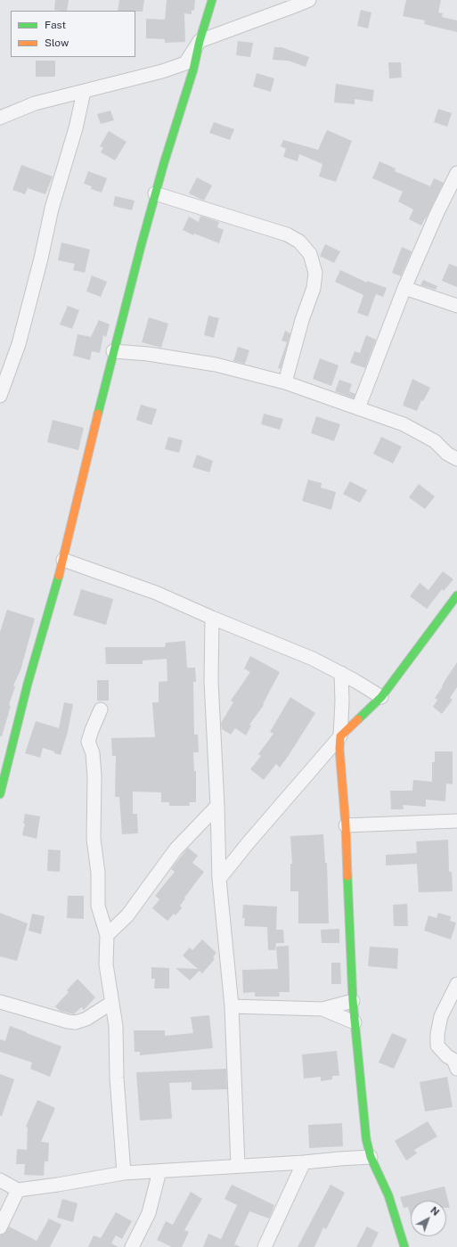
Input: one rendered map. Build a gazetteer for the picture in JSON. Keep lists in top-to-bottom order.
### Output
{
  "legend": ["Fast", "Slow"],
  "north": "top right"
}
